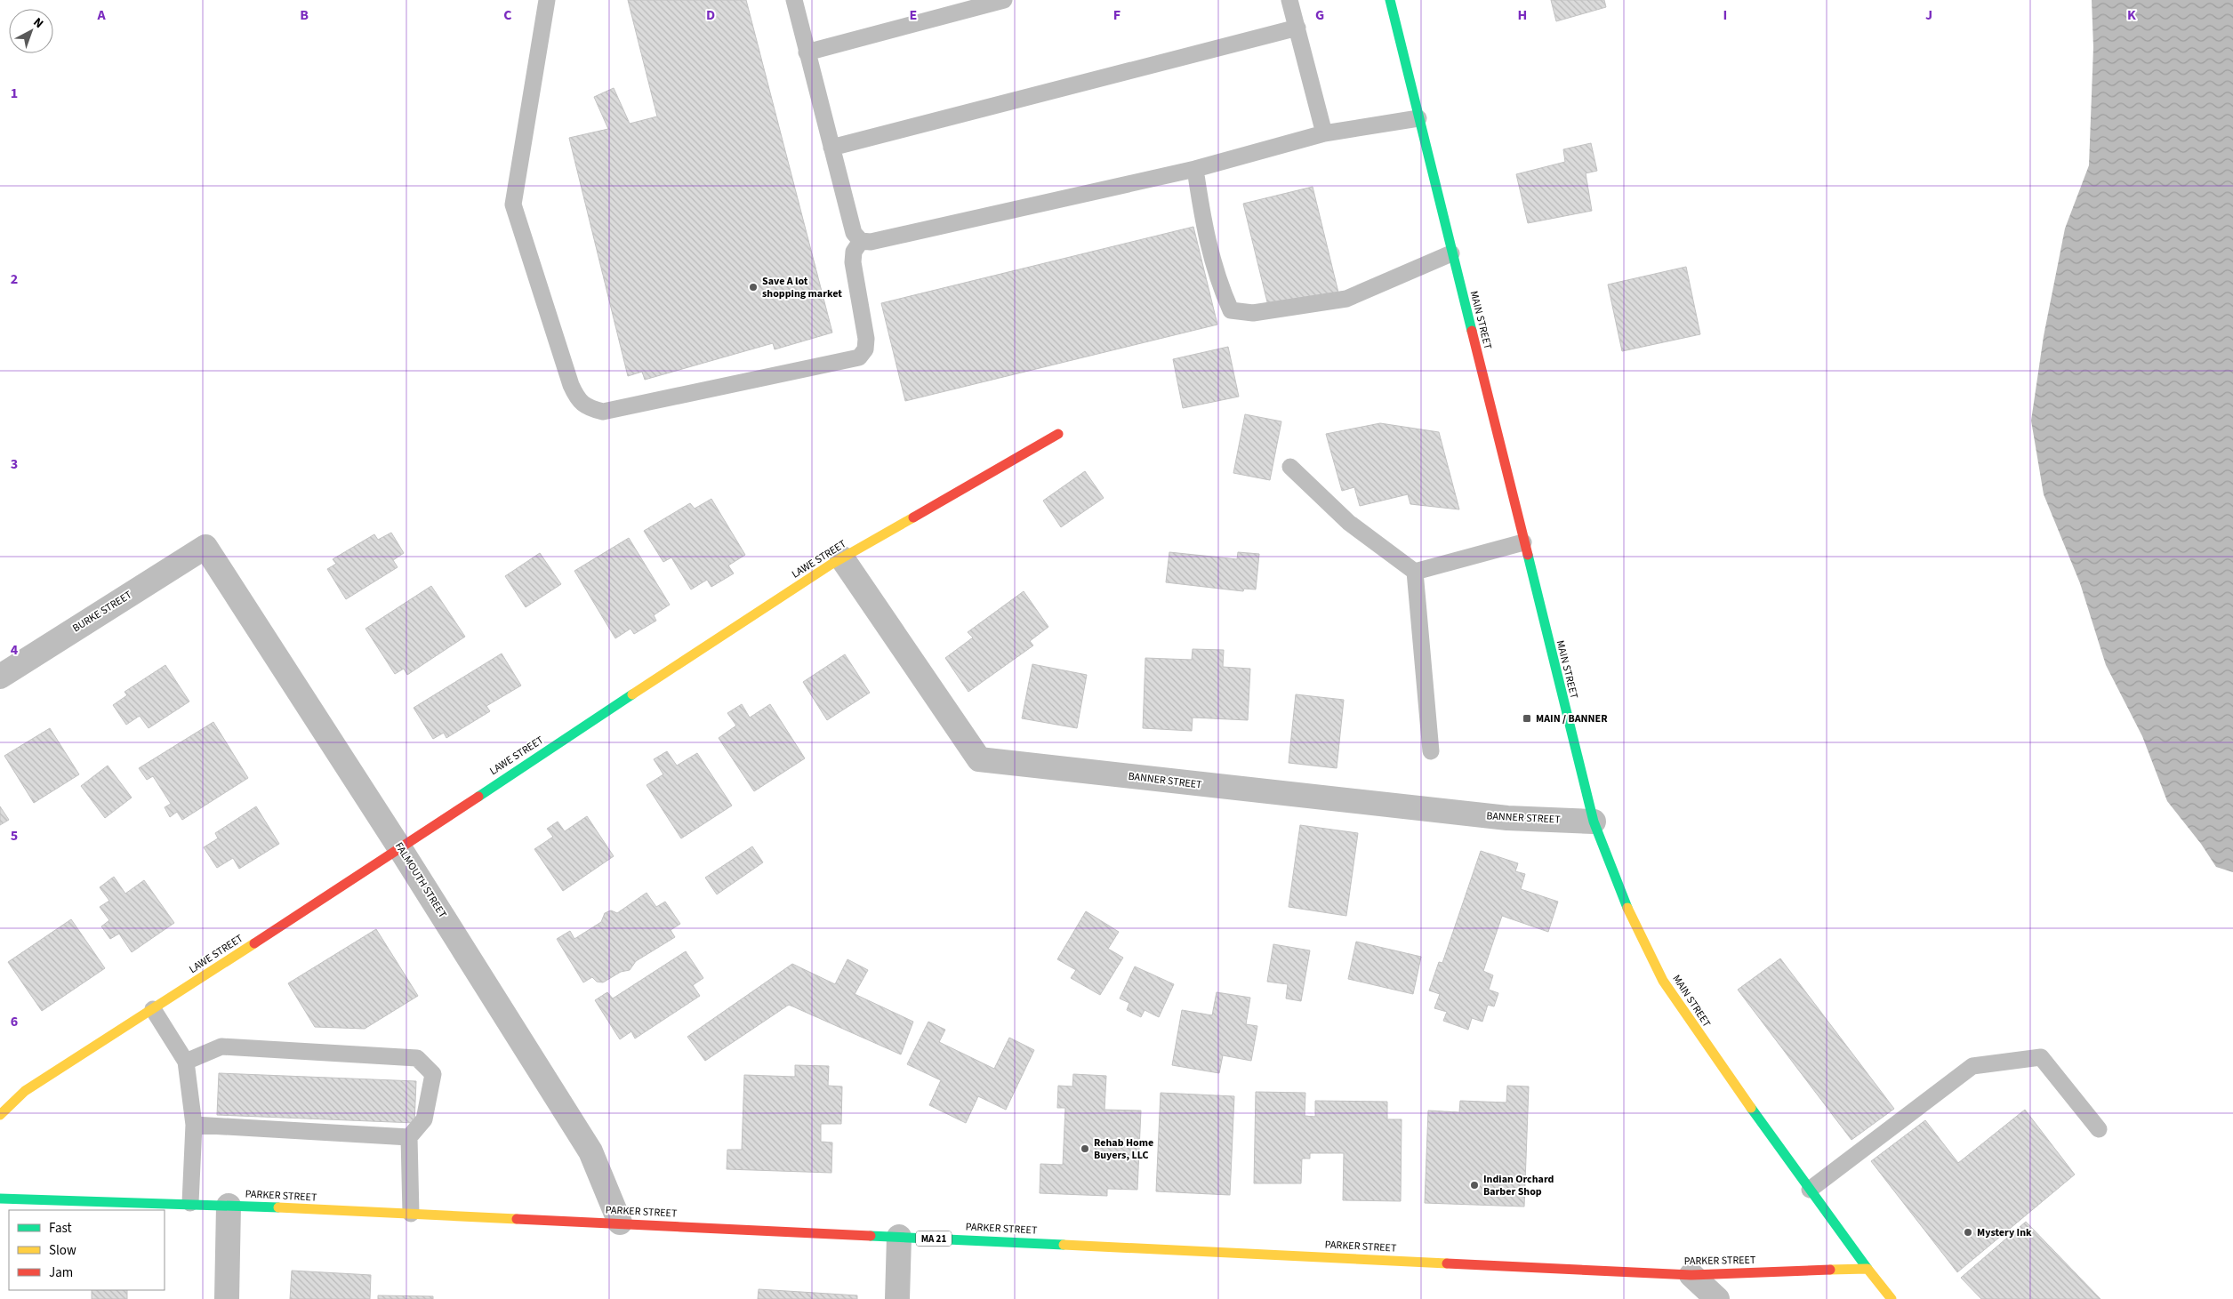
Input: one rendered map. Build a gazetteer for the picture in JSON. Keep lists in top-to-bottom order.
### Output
{
  "streets": {
    "main road": [
      "MAIN STREET",
      "LAWE STREET",
      "PARKER STREET",
      "MA 21"
    ],
    "street": ["BURKE STREET", "BANNER STREET", "FALMOUTH STREET"]
  },
  "crossings": [
    ["MAIN STREET", "BANNER STREET"],
    ["MAIN STREET", "PARKER STREET"],
    ["LAWE STREET", "BANNER STREET"],
    ["LAWE STREET", "FALMOUTH STREET"],
    ["BURKE STREET", "FALMOUTH STREET"],
    ["FALMOUTH STREET", "PARKER STREET"]
  ],
  "places": {
    "other": [
      "Save A lot shopping market",
      "Rehab Home Buyers, LLC",
      "Indian Orchard Barber Shop",
      "Mystery Ink"
    ],
    "transit": ["MAIN / BANNER"]
  },
  "legend": ["Fast", "Slow", "Jam"],
  "north": "top right",
  "grid": {
    "columns": [
      "A",
      "B",
      "C",
      "D",
      "E",
      "F",
      "G",
      "H",
      "I",
      "J",
      "K"
    ],
    "rows": [
      "1",
      "2",
      "3",
      "4",
      "5",
      "6"
    ]
  }
}
